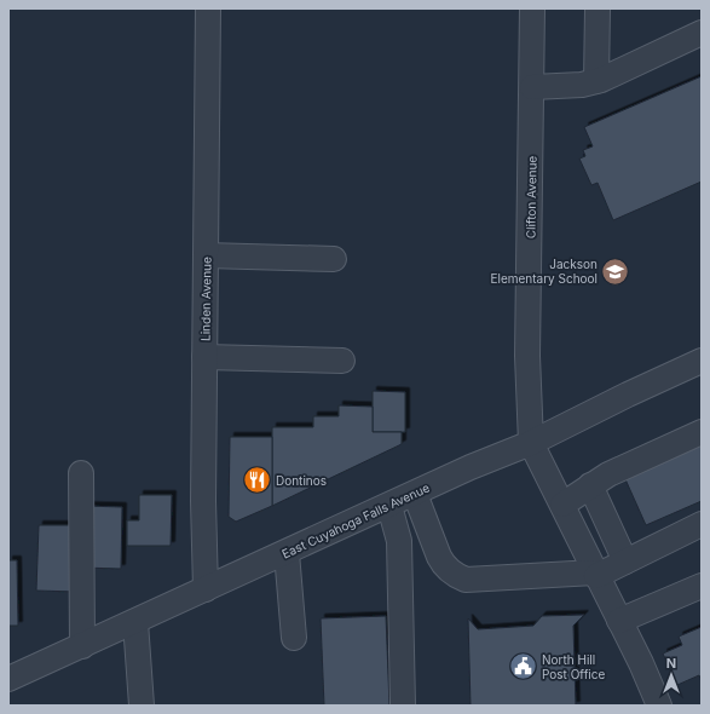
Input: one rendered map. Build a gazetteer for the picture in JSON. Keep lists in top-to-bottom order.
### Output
{
  "streets": {
    "street": ["Clifton Avenue", "Linden Avenue", "East Cuyahoga Falls Avenue"]
  },
  "crossings": [
    ["Clifton Avenue", "East Cuyahoga Falls Avenue"],
    ["Linden Avenue", "East Cuyahoga Falls Avenue"]
  ],
  "places": {
    "school or university": ["Jackson Elementary School"],
    "restaurant": ["Dontinos"],
    "public building": ["North Hill Post Office"]
  },
  "north": "top"
}
